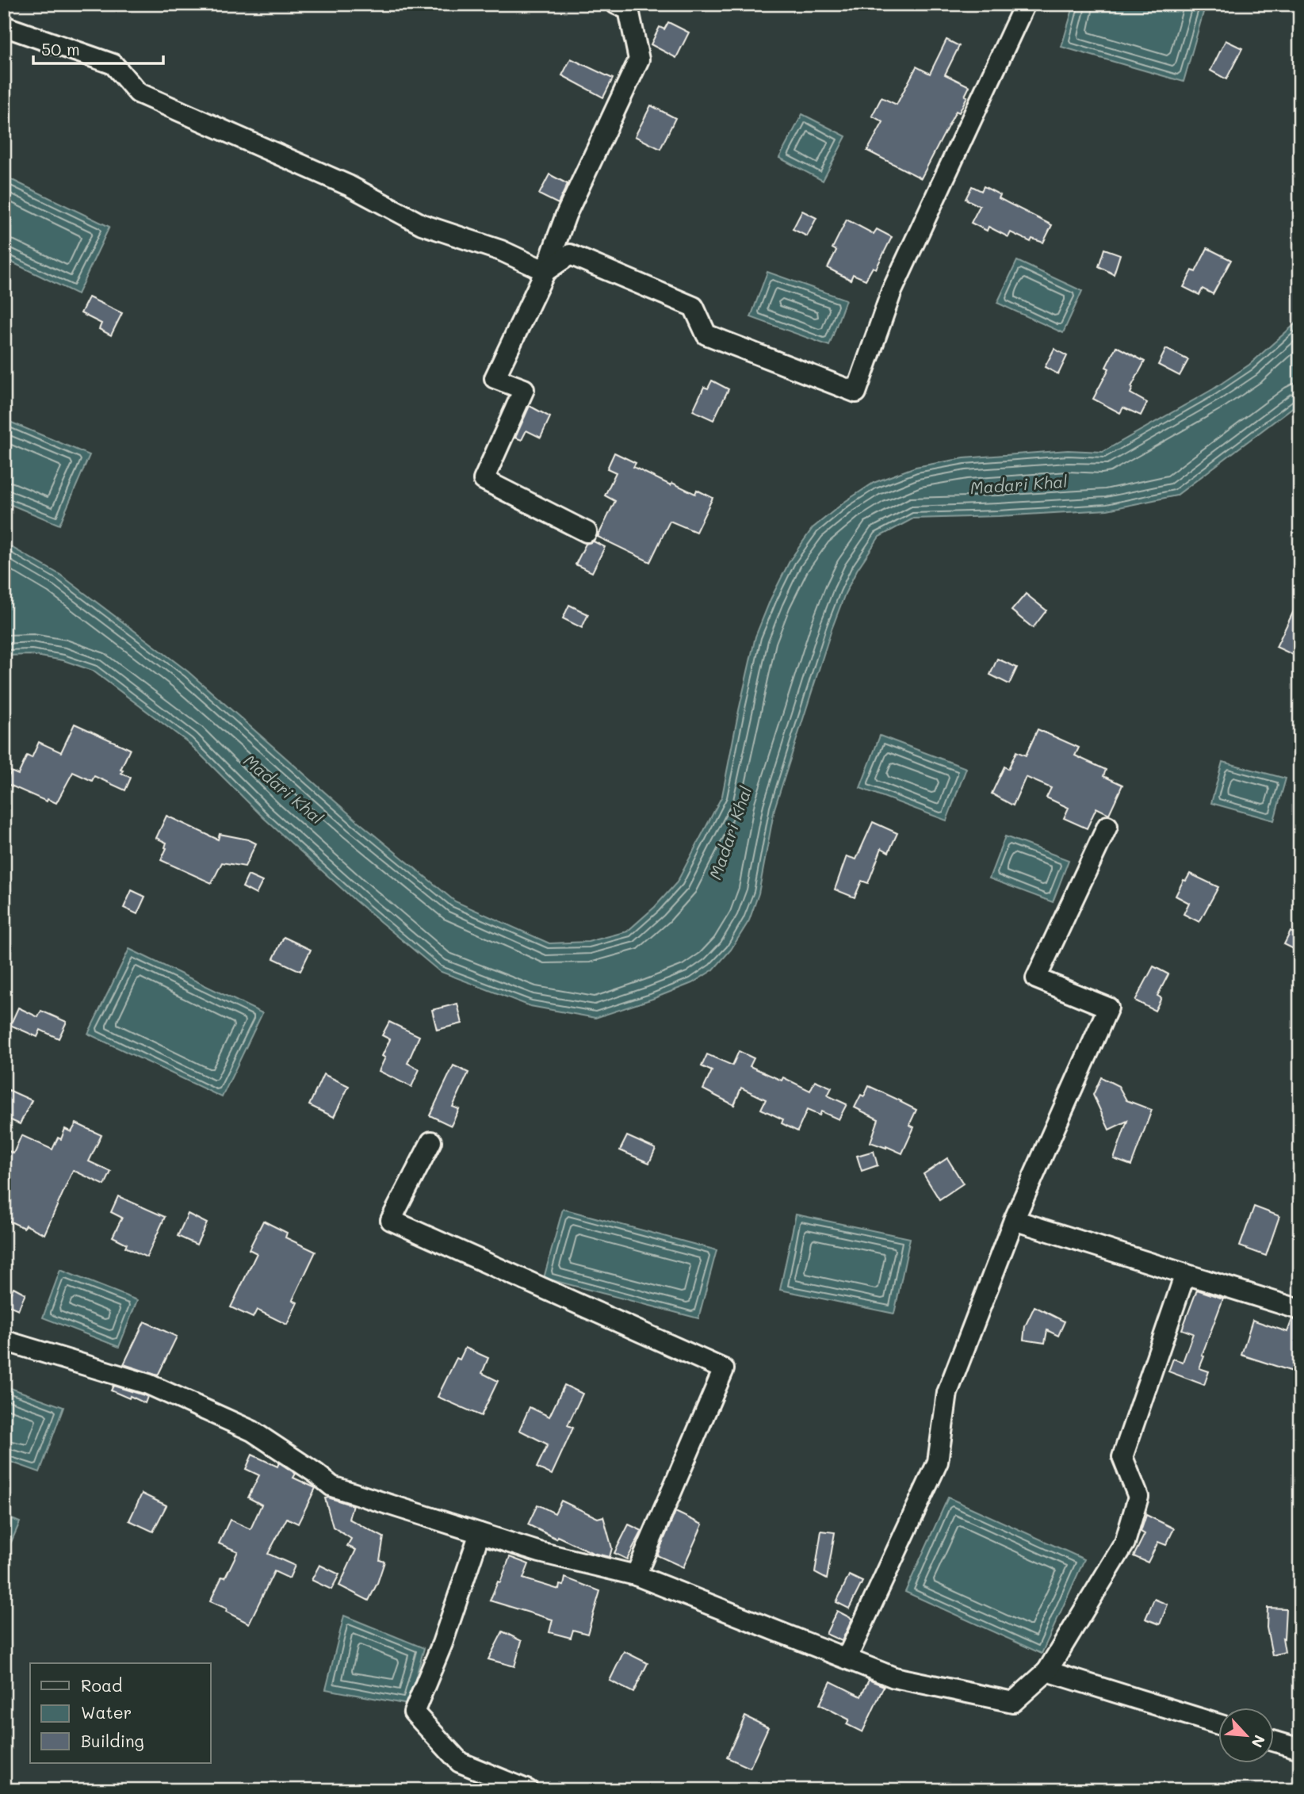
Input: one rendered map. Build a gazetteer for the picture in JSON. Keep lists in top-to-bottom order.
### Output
{
  "water": ["Madari Khal"],
  "legend": ["Road", "Water", "Building"],
  "scale_bar": "50 m",
  "north": "bottom right"
}
